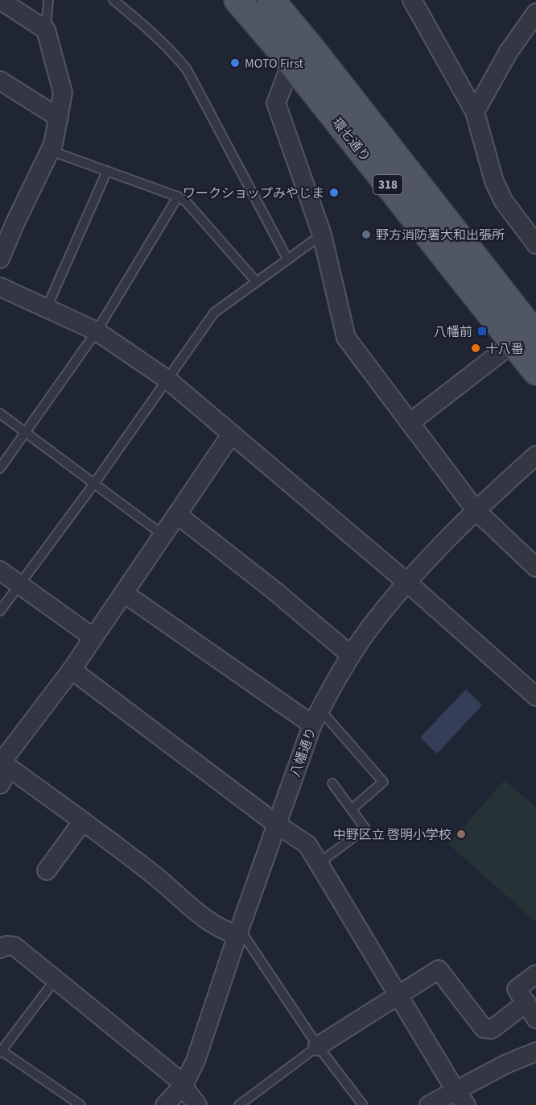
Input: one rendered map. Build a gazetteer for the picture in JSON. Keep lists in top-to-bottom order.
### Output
{
  "streets": {
    "main road": ["環七通り", "318"],
    "street": ["八幡通り"]
  },
  "places": {
    "other": [
      "MOTO First",
      "ワークショップみやじま",
      "野方消防署大和出張所",
      "十八番",
      "中野区立 啓明小学校"
    ],
    "transit": ["八幡前"]
  }
}
